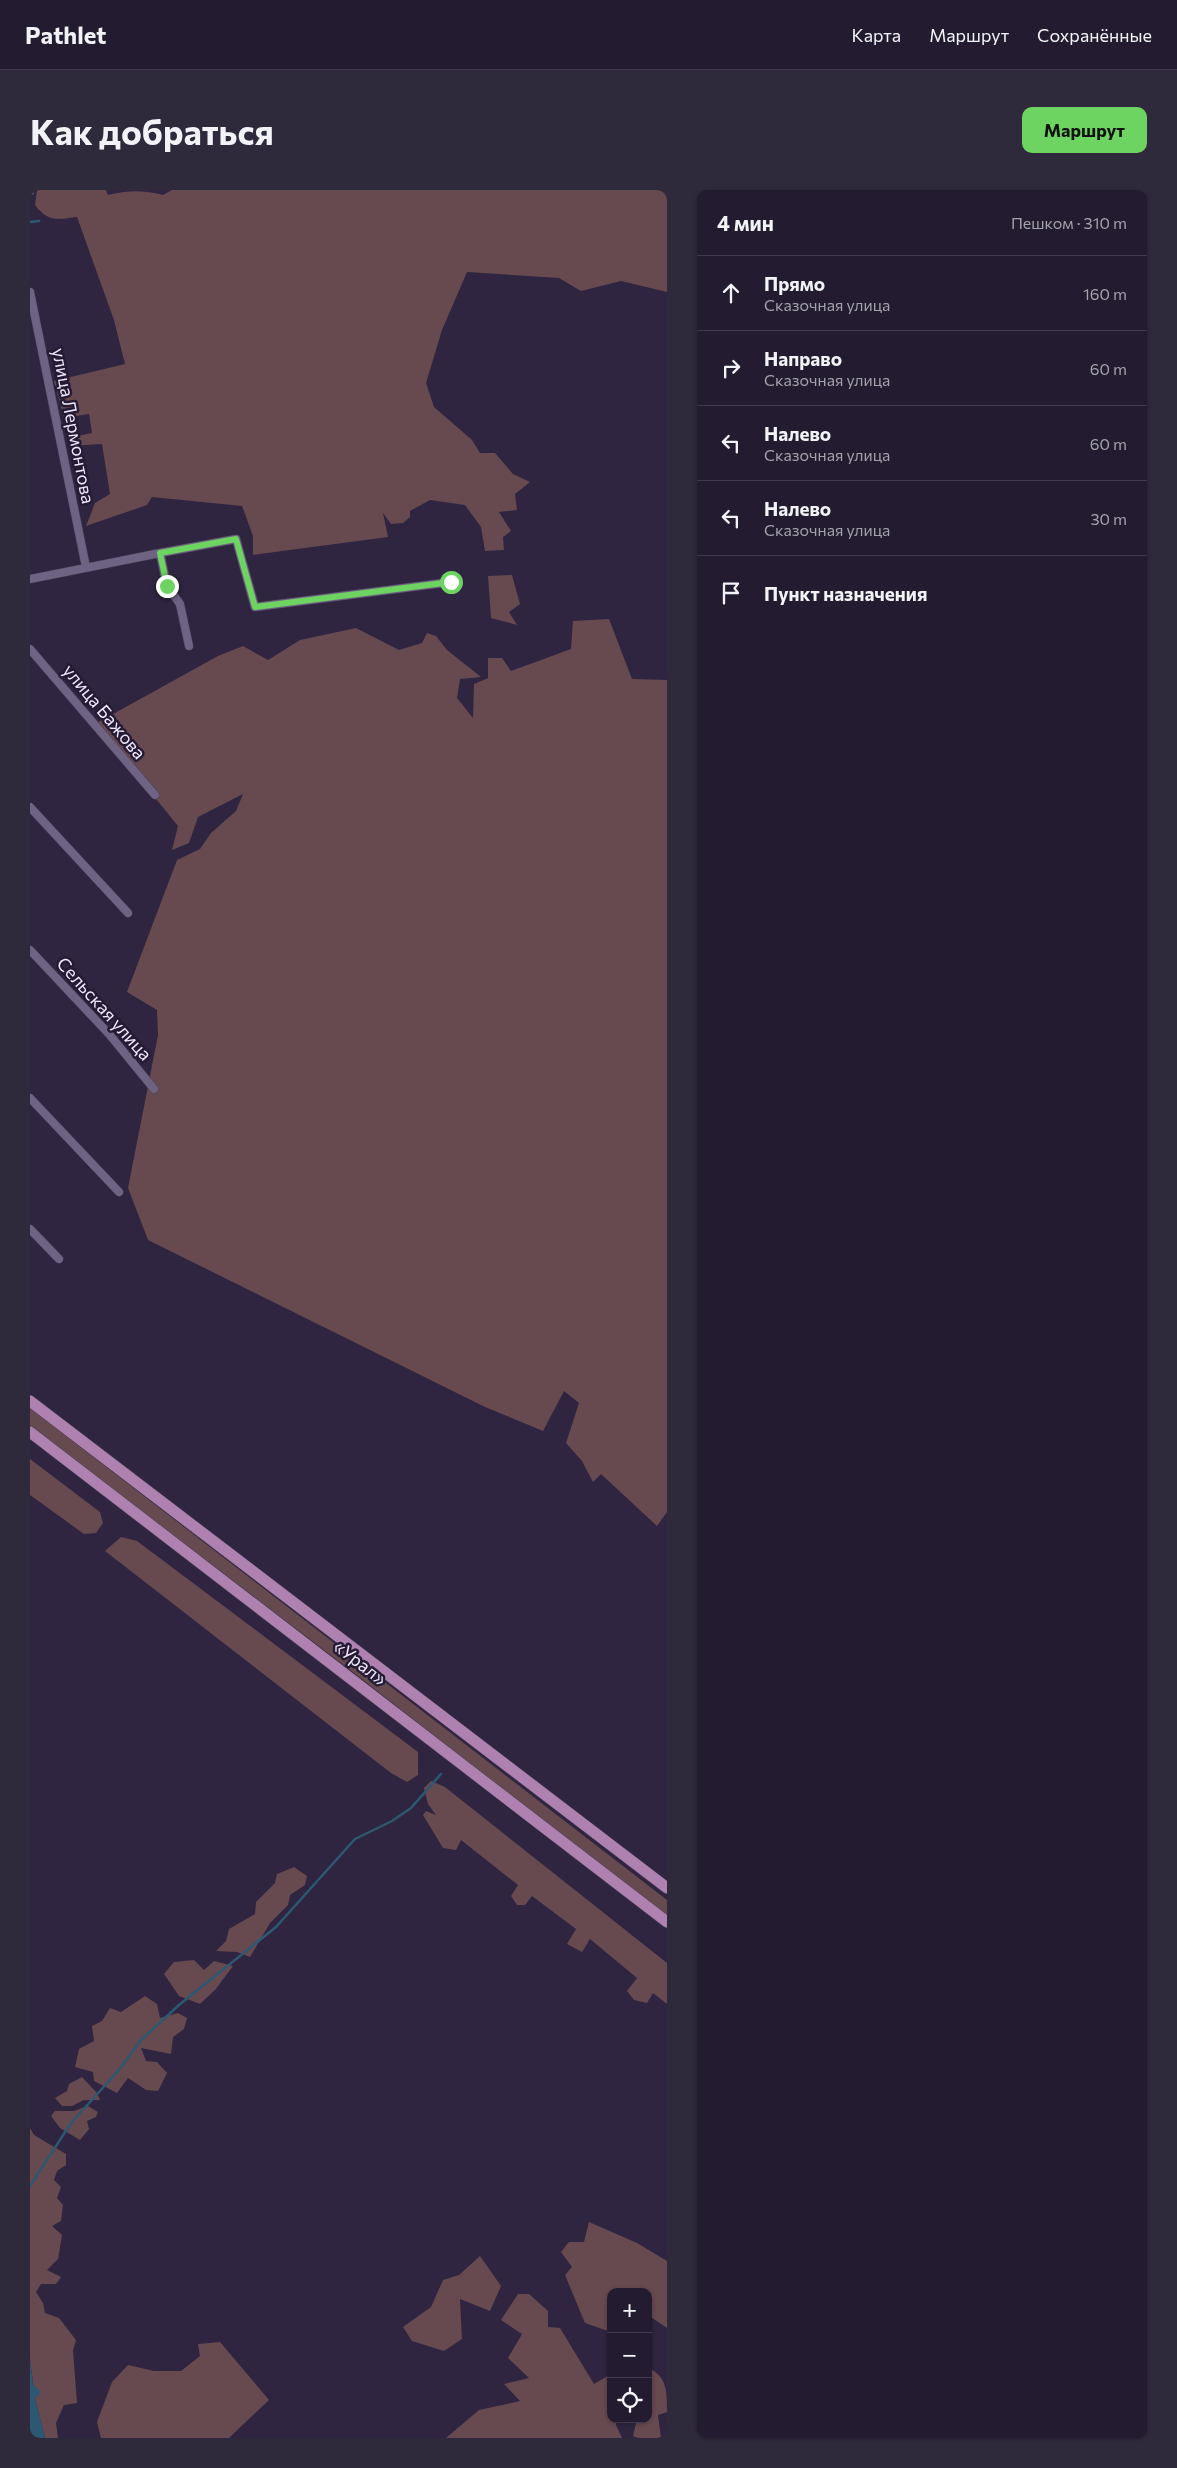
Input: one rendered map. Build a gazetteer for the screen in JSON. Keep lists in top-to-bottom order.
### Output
{
  "streets": {
    "main road": ["«Урал»"],
    "street": ["улица Лермонтова", "улица Бажова", "Сельская улица"]
  },
  "page": {
    "header": "Pathlet",
    "nav": ["Карта", "Маршрут", "Сохранённые"],
    "buttons": "Маршрут",
    "title": "Как добраться",
    "heading": ["4 мин", "Пешком · 310 m"],
    "list": [
      ["Прямо", "Сказочная улица", "160 m"],
      ["Направо", "Сказочная улица", "60 m"],
      ["Налево", "Сказочная улица", "60 m"],
      ["Налево", "Сказочная улица", "30 m"],
      "Пункт назначения"
    ],
    "map_buttons": ["+", "−"]
  }
}
